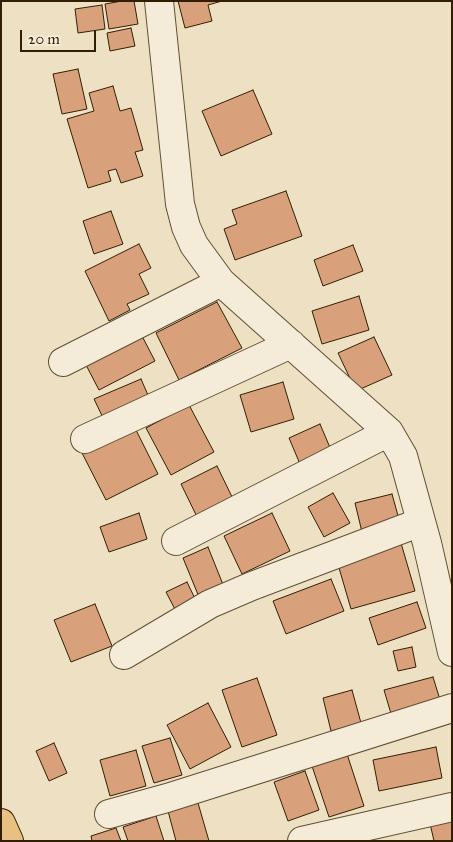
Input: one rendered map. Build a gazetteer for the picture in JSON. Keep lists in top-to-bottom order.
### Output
{
  "scale_bar": "20 m"
}
